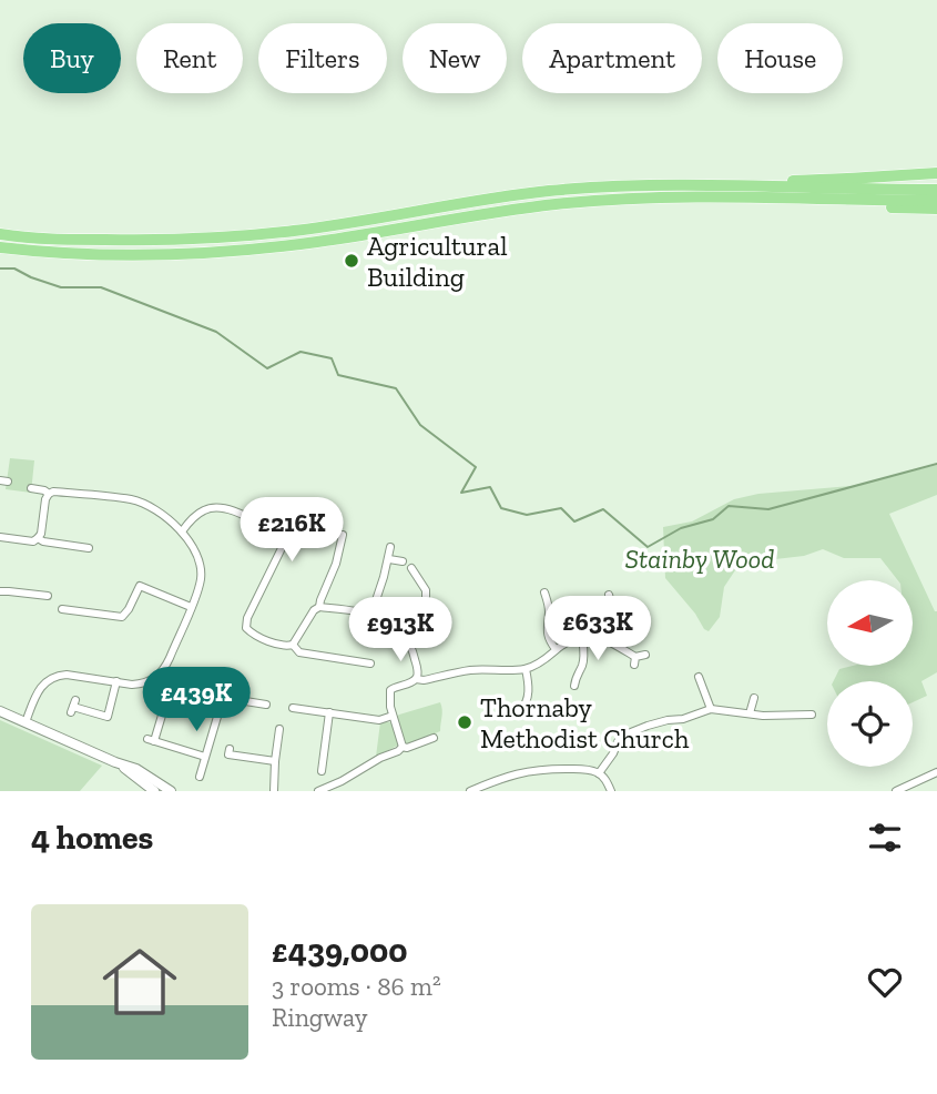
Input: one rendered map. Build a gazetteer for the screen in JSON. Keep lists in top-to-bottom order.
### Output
{
  "parks": ["Stainby Wood"],
  "places": ["Agricultural Building", "Thornaby Methodist Church"],
  "north": "left",
  "page": {
    "chip": [
      "Buy",
      "Rent",
      "Filters",
      "New",
      "Apartment",
      "House"
    ],
    "price": [
      "£216K",
      "£633K",
      "£913K",
      "£439K"
    ],
    "heading": "4 homes",
    "list": [
      {
        "name": "£439,000",
        "note": "3 rooms · 86 m² · Ringway"
      }
    ]
  }
}
